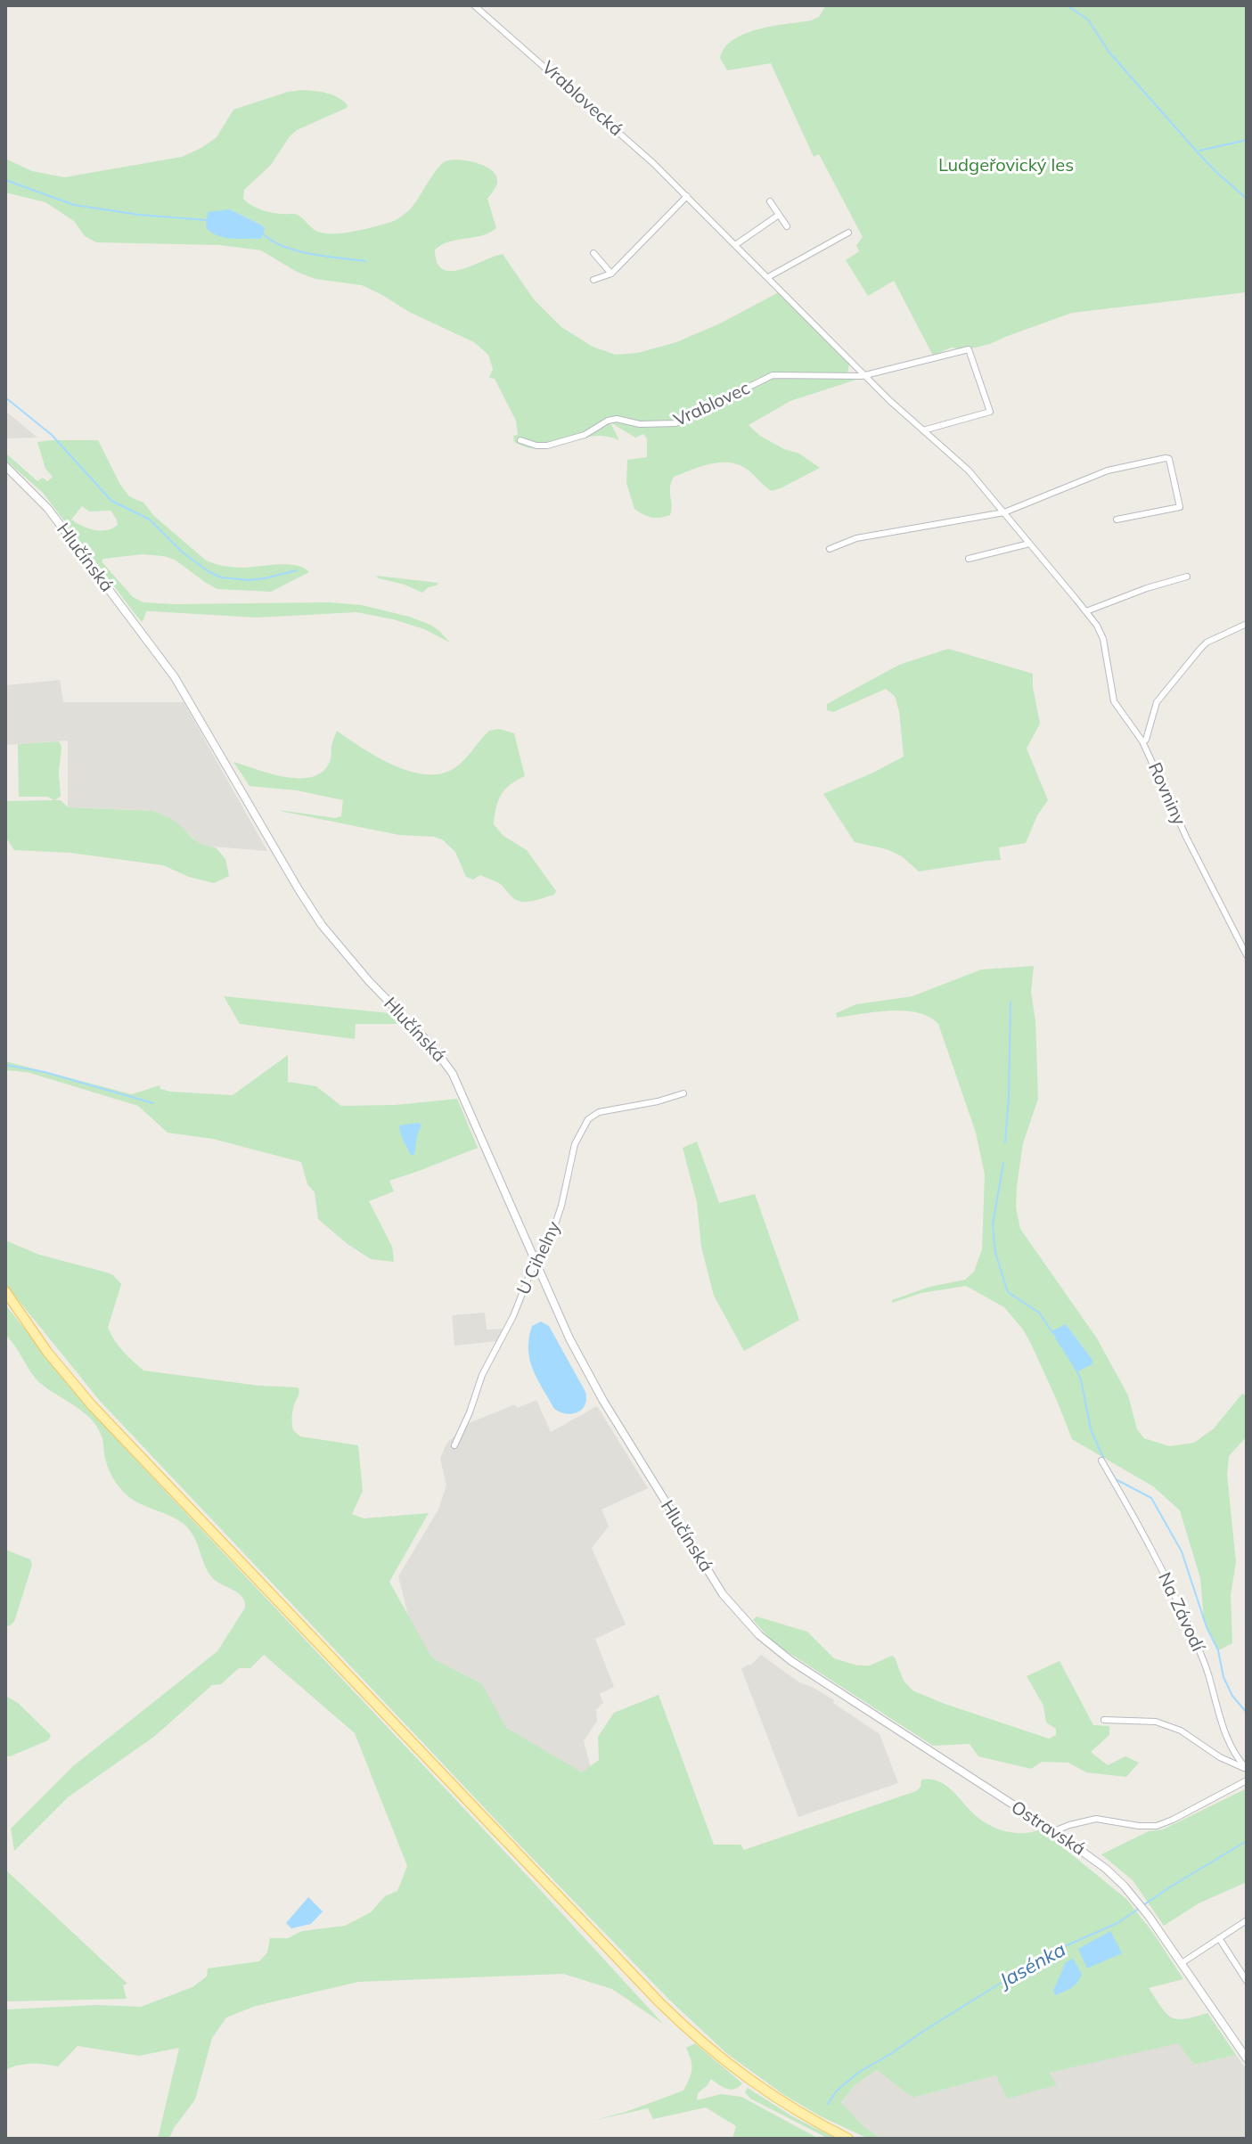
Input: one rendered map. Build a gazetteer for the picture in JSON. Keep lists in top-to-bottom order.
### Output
{
  "streets": {
    "street": [
      "Vrablovecká",
      "Vrablovec",
      "Hlučínská",
      "Rovniny",
      "U Cihelny",
      "Na Závodí",
      "Ostravská"
    ]
  },
  "crossings": [
    ["Hlučínská", "U Cihelny"],
    ["Hlučínská", "Ostravská"]
  ],
  "water": ["Jasénka"],
  "parks": ["Ludgeřovický les"]
}
